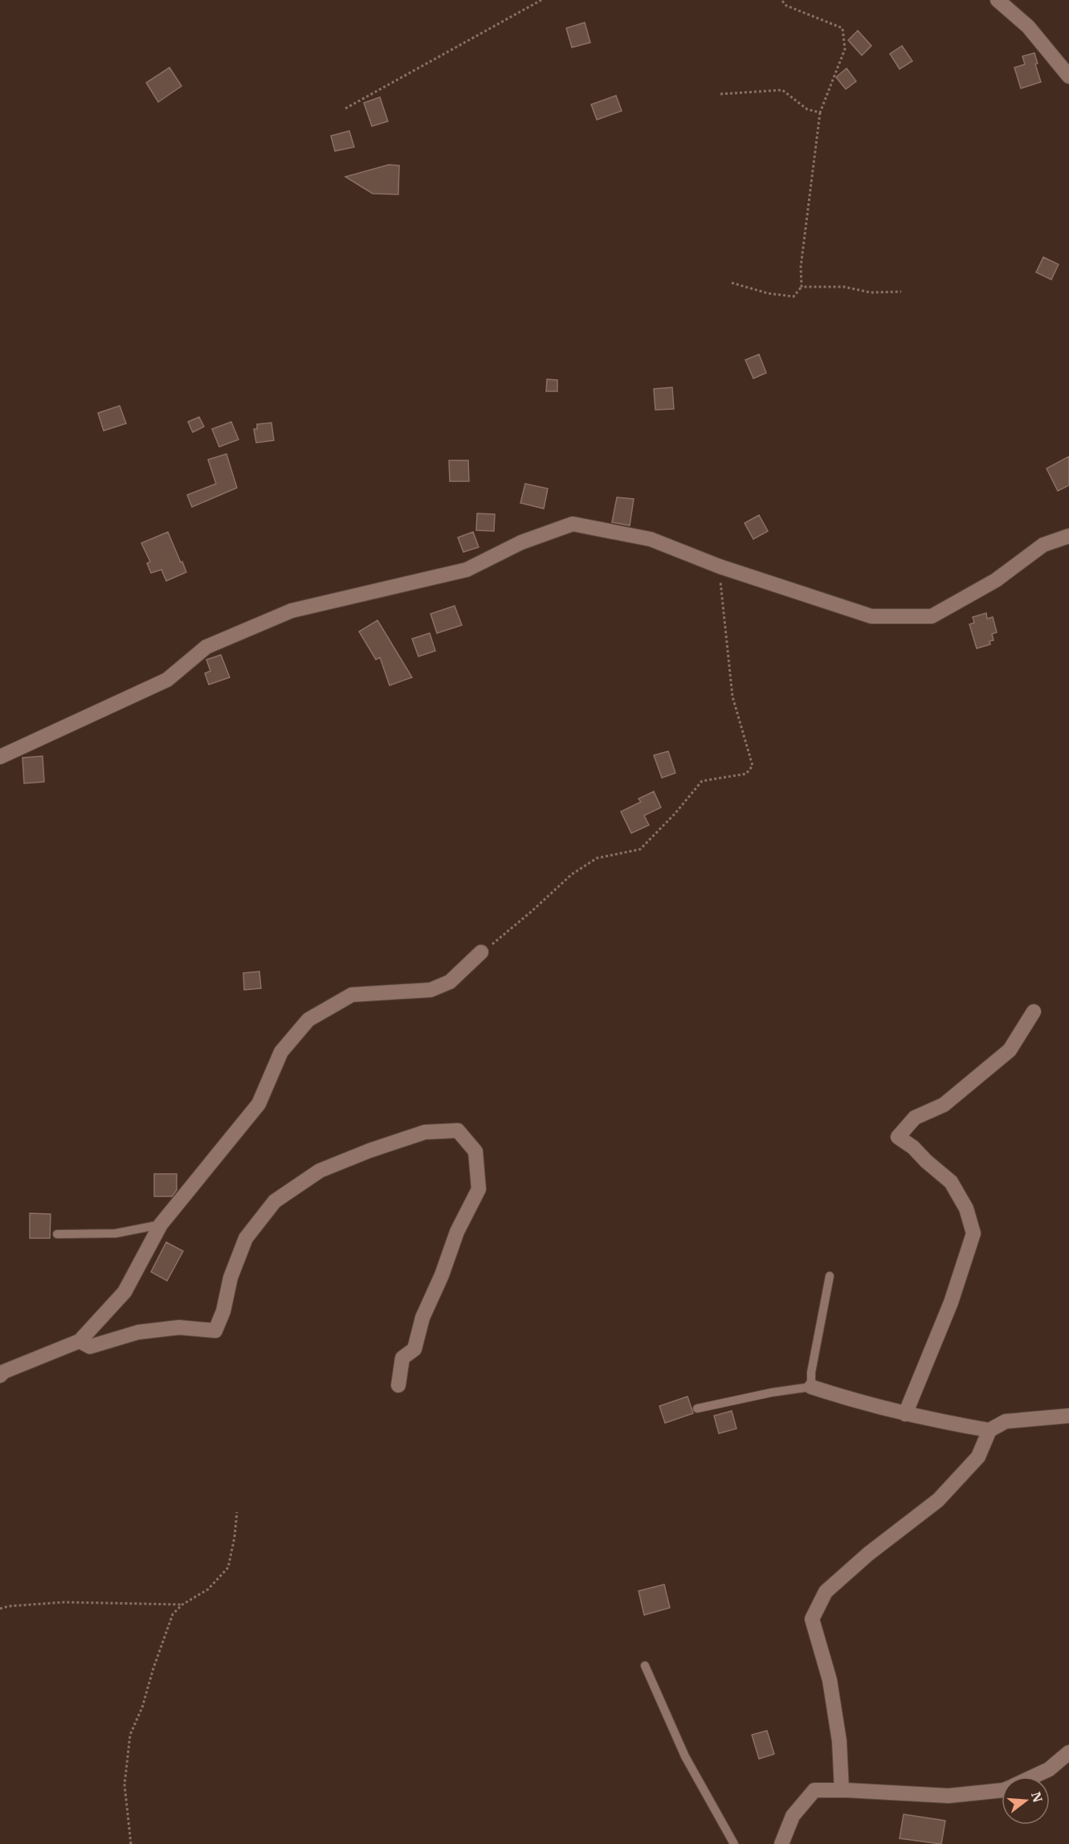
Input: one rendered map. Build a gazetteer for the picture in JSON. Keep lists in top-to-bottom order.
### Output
{
  "north": "right"
}
